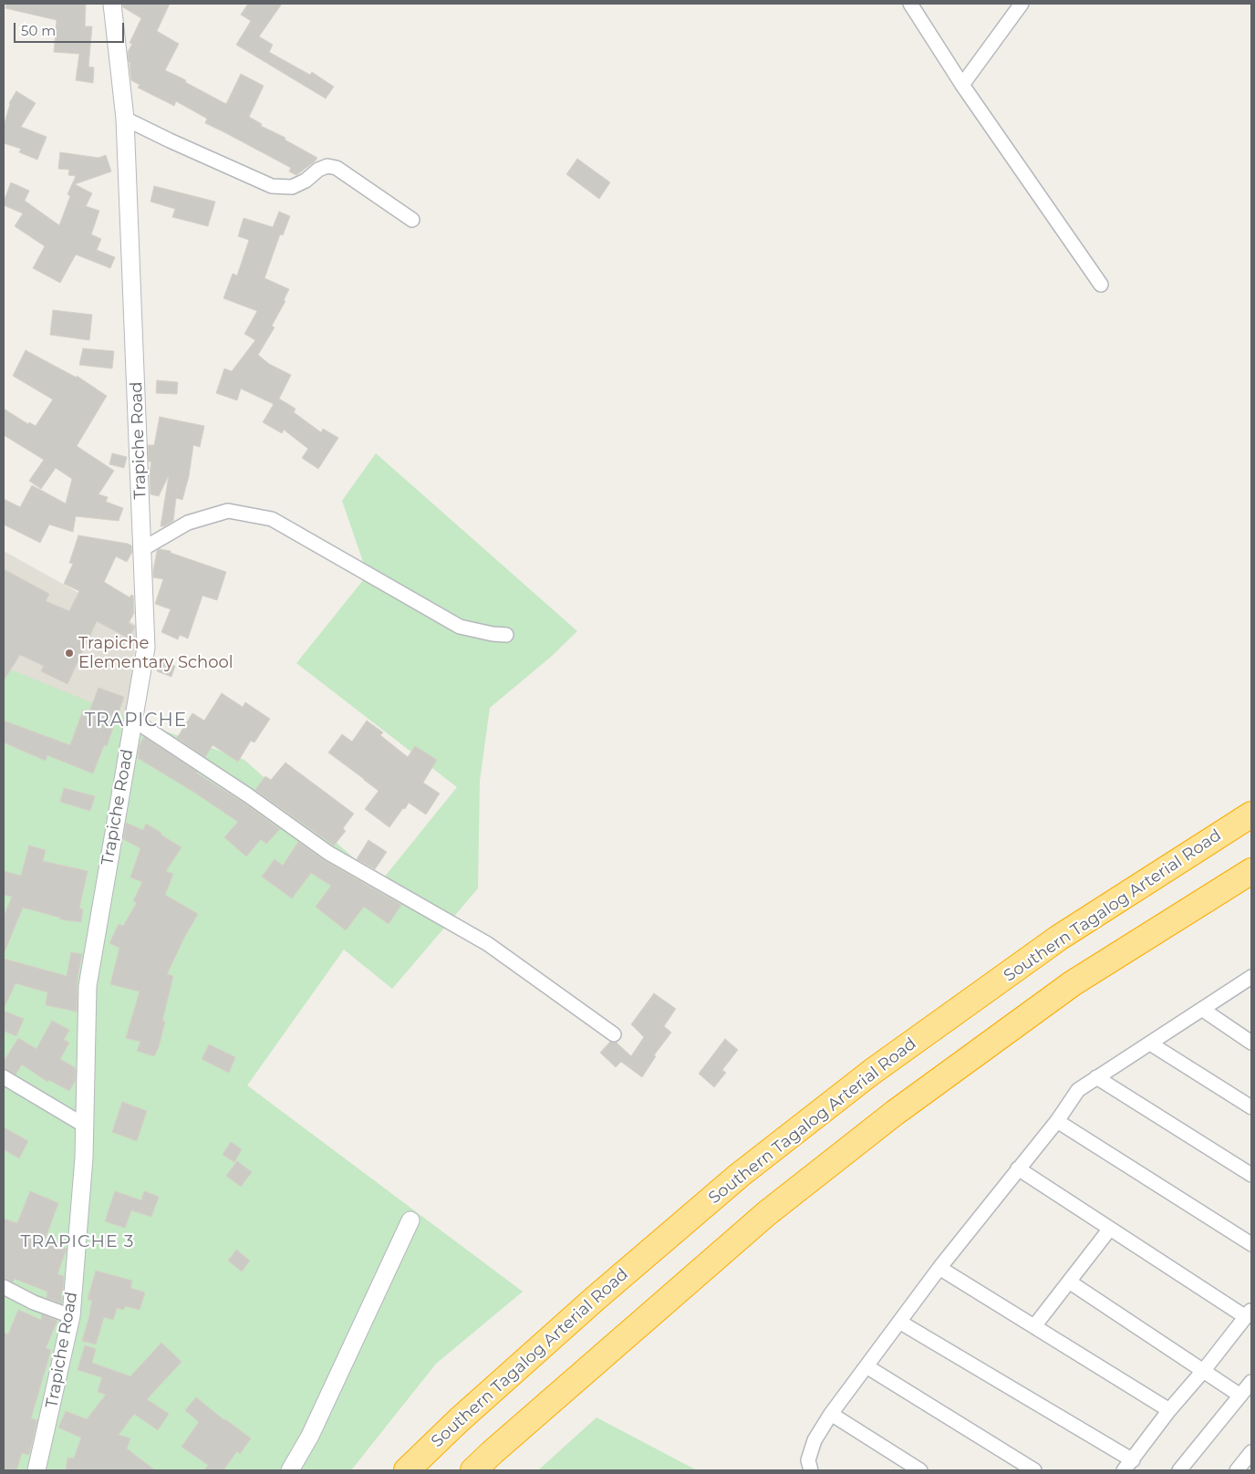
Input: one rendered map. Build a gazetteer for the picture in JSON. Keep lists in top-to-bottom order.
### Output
{
  "streets": {
    "highway": ["Southern Tagalog Arterial Road"],
    "street": ["Trapiche Road"]
  },
  "districts": ["TRAPICHE", "TRAPICHE 3"],
  "places": ["Trapiche Elementary School"],
  "scale_bar": "50 m"
}
